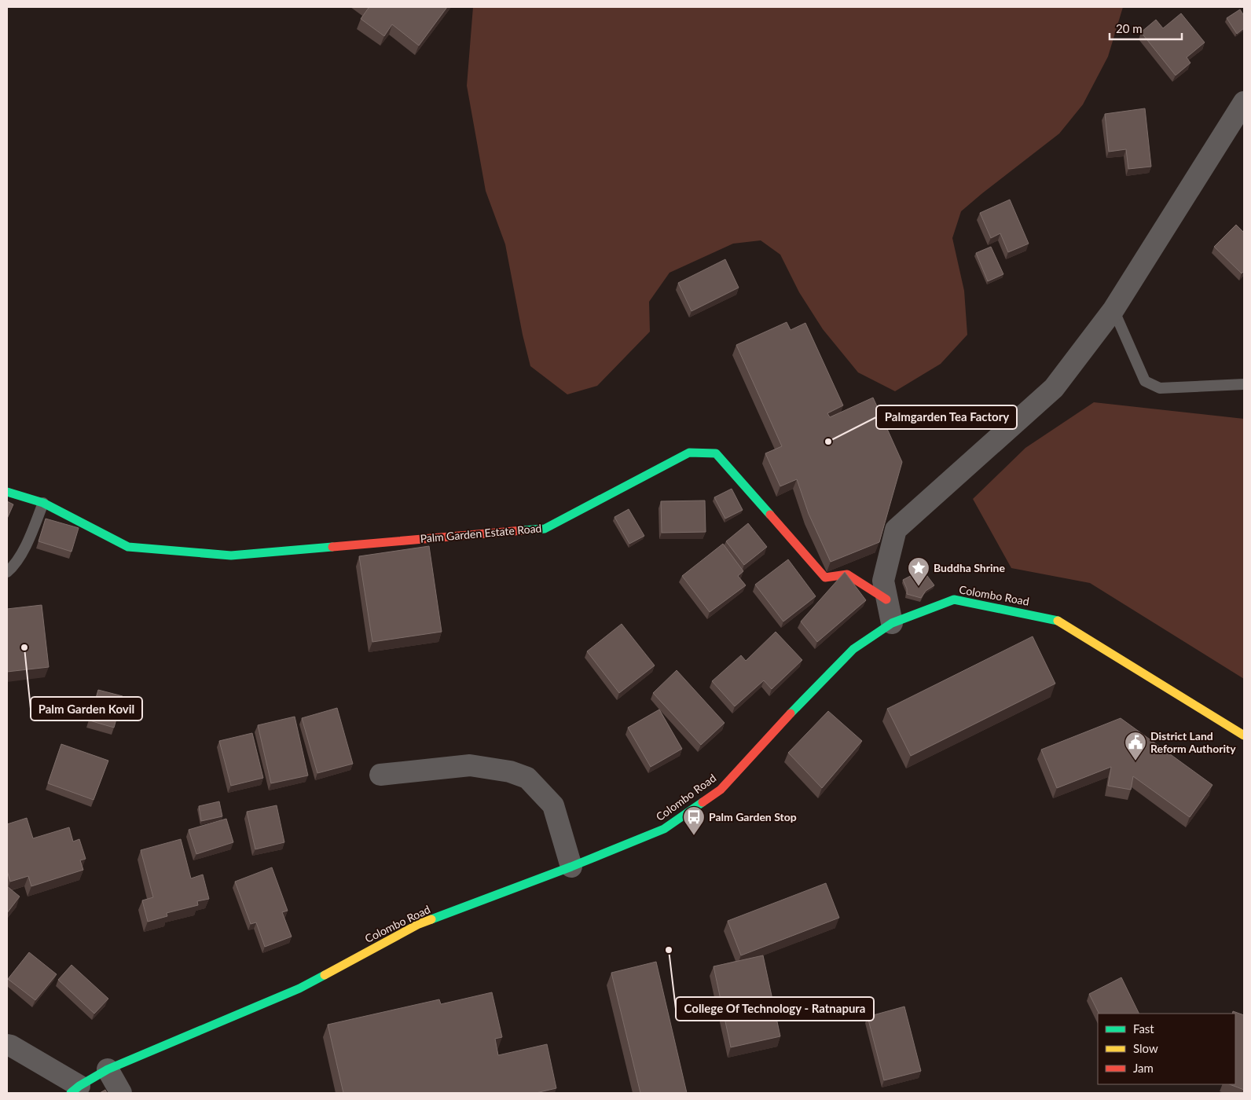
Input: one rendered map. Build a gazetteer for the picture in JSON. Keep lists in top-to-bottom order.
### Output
{
  "streets": {
    "main road": ["Palm Garden Estate Road", "Colombo Road"]
  },
  "places": {
    "other": ["Palmgarden Tea Factory", "Palm Garden Kovil", "College Of Technology - Ratnapura"],
    "place": ["Buddha Shrine"],
    "public building": ["District Land Reform Authority"],
    "bus stop": ["Palm Garden Stop"]
  },
  "legend": ["Fast", "Slow", "Jam"],
  "scale_bar": "20 m"
}
